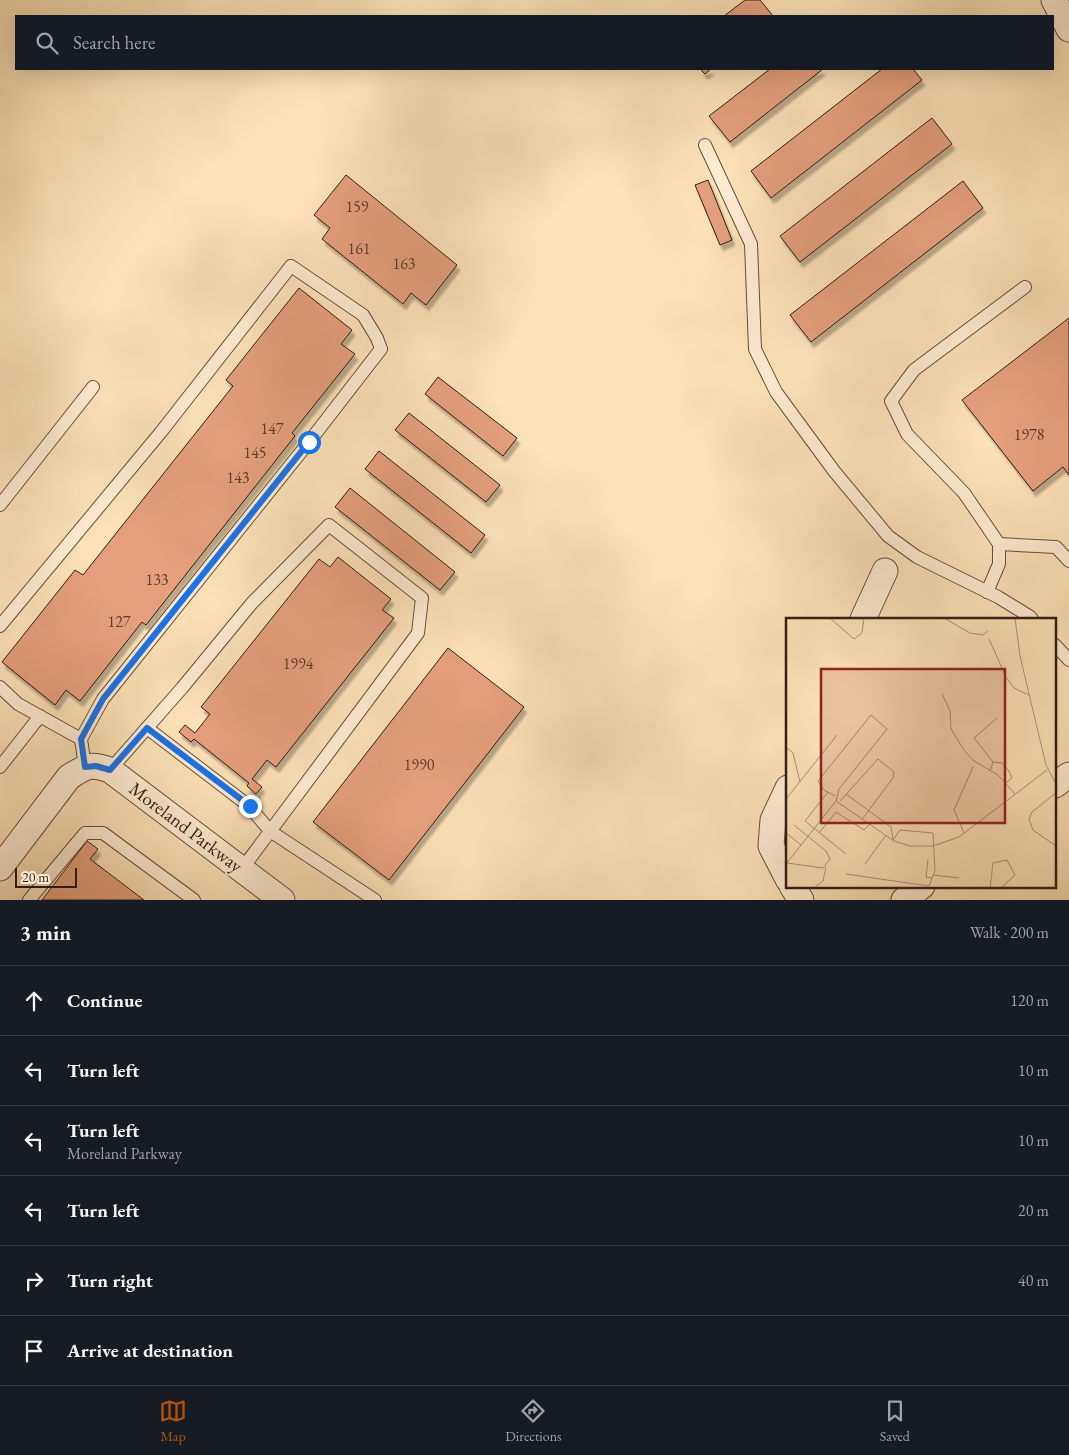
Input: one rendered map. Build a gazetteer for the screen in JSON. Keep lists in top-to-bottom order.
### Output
{
  "streets": {
    "street": ["Moreland Parkway"]
  },
  "house_numbers": [
    "159",
    "161",
    "163",
    "147",
    "1978",
    "145",
    "143",
    "133",
    "127",
    "1994",
    "1990"
  ],
  "scale_bar": "20 m",
  "page": {
    "search": "Search here",
    "scale": "20 m",
    "heading": ["3 min", "Walk · 200 m"],
    "list": [
      ["Continue", "120 m"],
      ["Turn left", "10 m"],
      ["Turn left", "Moreland Parkway", "10 m"],
      ["Turn left", "20 m"],
      ["Turn right", "40 m"],
      "Arrive at destination"
    ],
    "nav": ["Map", "Directions", "Saved"]
  }
}
